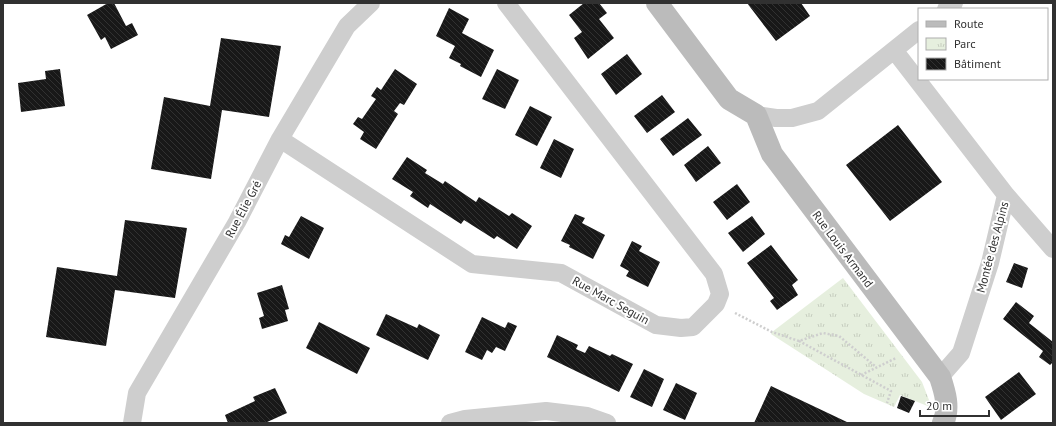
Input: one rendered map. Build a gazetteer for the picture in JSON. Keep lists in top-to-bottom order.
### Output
{
  "streets": {
    "street": [
      "Rue Élie Gré",
      "Montée des Alpins",
      "Rue Louis Armand",
      "Rue Marc Seguin"
    ]
  },
  "crossings": [
    ["Rue Élie Gré", "Rue Marc Seguin"],
    ["Montée des Alpins", "Rue Louis Armand"]
  ],
  "legend": ["Route", "Parc", "Bâtiment"],
  "scale_bar": "20 m"
}
